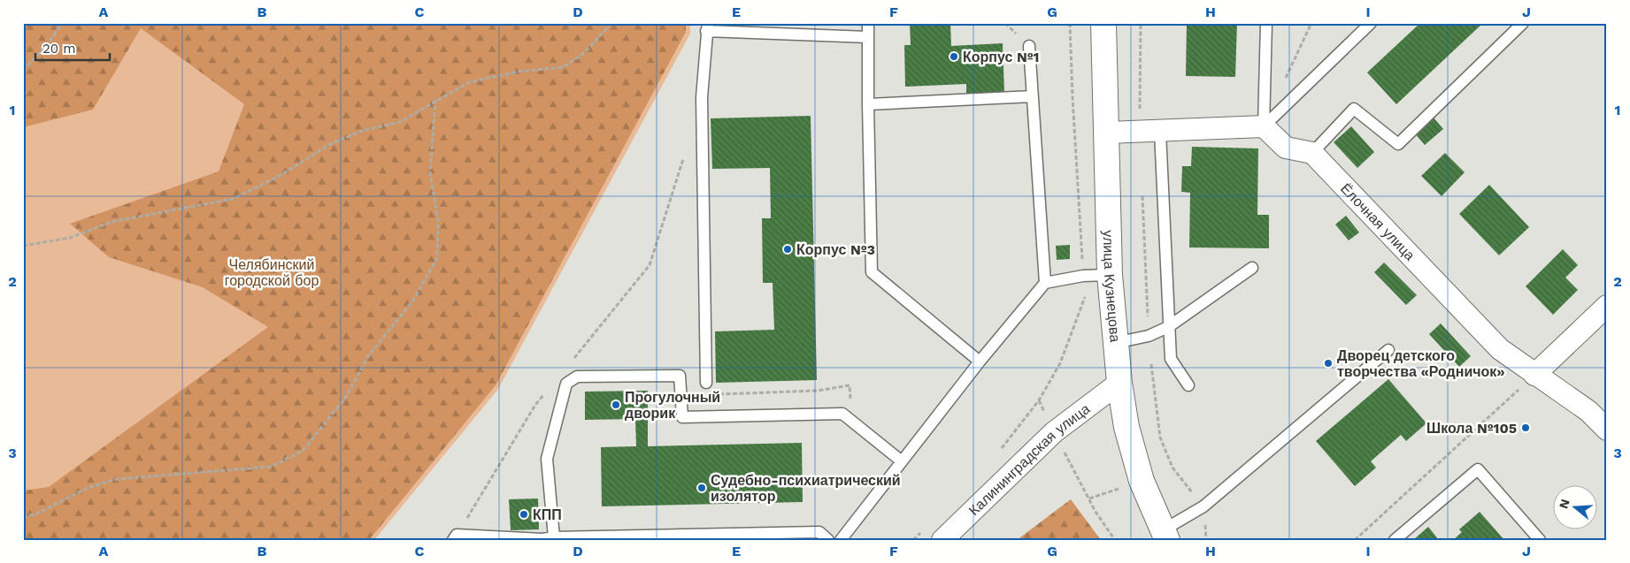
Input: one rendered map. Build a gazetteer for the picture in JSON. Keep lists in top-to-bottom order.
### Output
{
  "streets": {
    "street": ["Ёлочная улица", "улица Кузнецова", "Калининградская улица"]
  },
  "crossings": [
    ["улица Кузнецова", "Калининградская улица"]
  ],
  "parks": ["Челябинский городской бор"],
  "places": [
    "Корпус №1",
    "Корпус №3",
    "Дворец детского творчества «Родничок»",
    "Прогулочный дворик",
    "Школа №105",
    "Судебно-психиатрический изолятор",
    "КПП"
  ],
  "scale_bar": "20 m",
  "north": "left",
  "grid": {
    "columns": [
      "A",
      "B",
      "C",
      "D",
      "E",
      "F",
      "G",
      "H",
      "I",
      "J"
    ],
    "rows": ["1", "2", "3"]
  }
}
